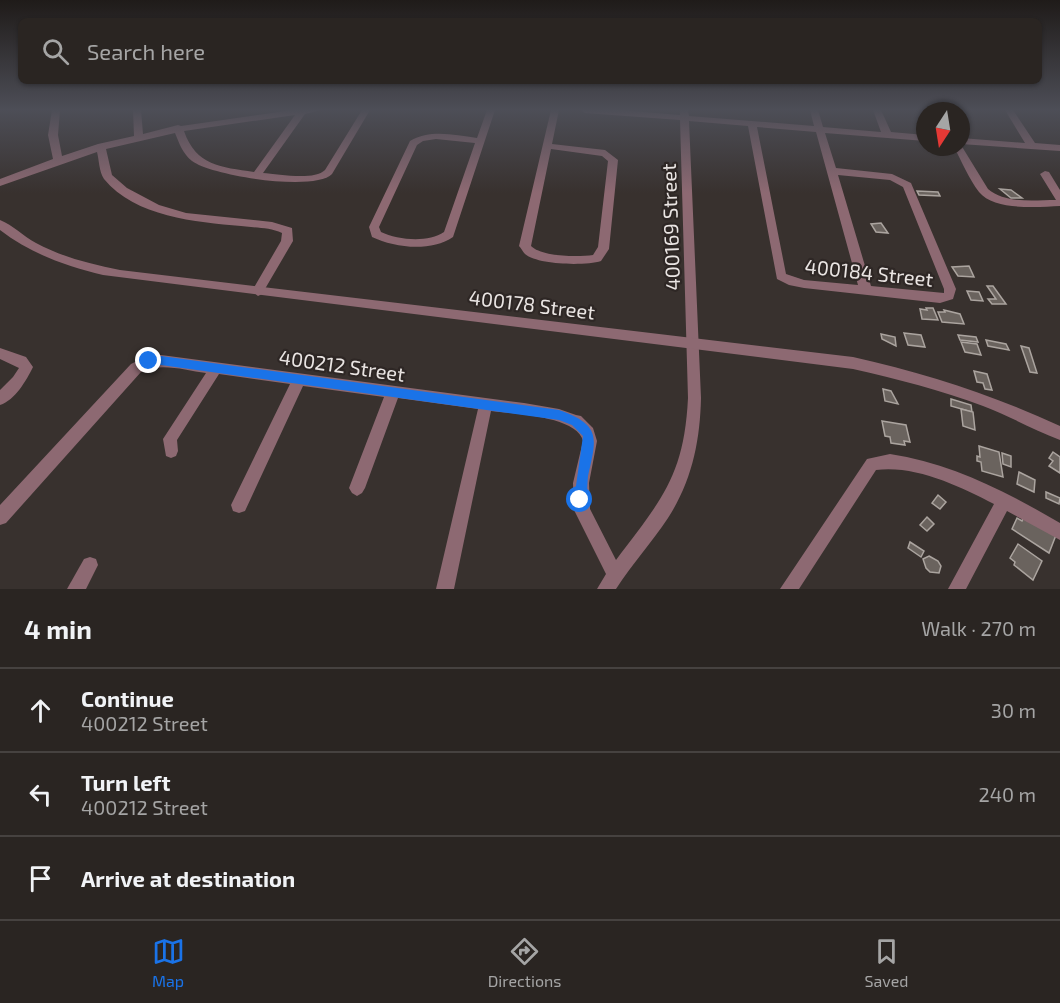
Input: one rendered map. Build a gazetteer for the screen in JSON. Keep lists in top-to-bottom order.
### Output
{
  "streets": {
    "street": [
      "400169 Street",
      "400184 Street",
      "400178 Street",
      "400212 Street"
    ]
  },
  "crossings": [
    ["400169 Street", "400178 Street"],
    ["400169 Street", "400212 Street"]
  ],
  "north": "bottom",
  "page": {
    "search": "Search here",
    "heading": ["4 min", "Walk · 270 m"],
    "list": [
      ["Continue", "400212 Street", "30 m"],
      ["Turn left", "400212 Street", "240 m"],
      "Arrive at destination"
    ],
    "nav": ["Map", "Directions", "Saved"]
  }
}
